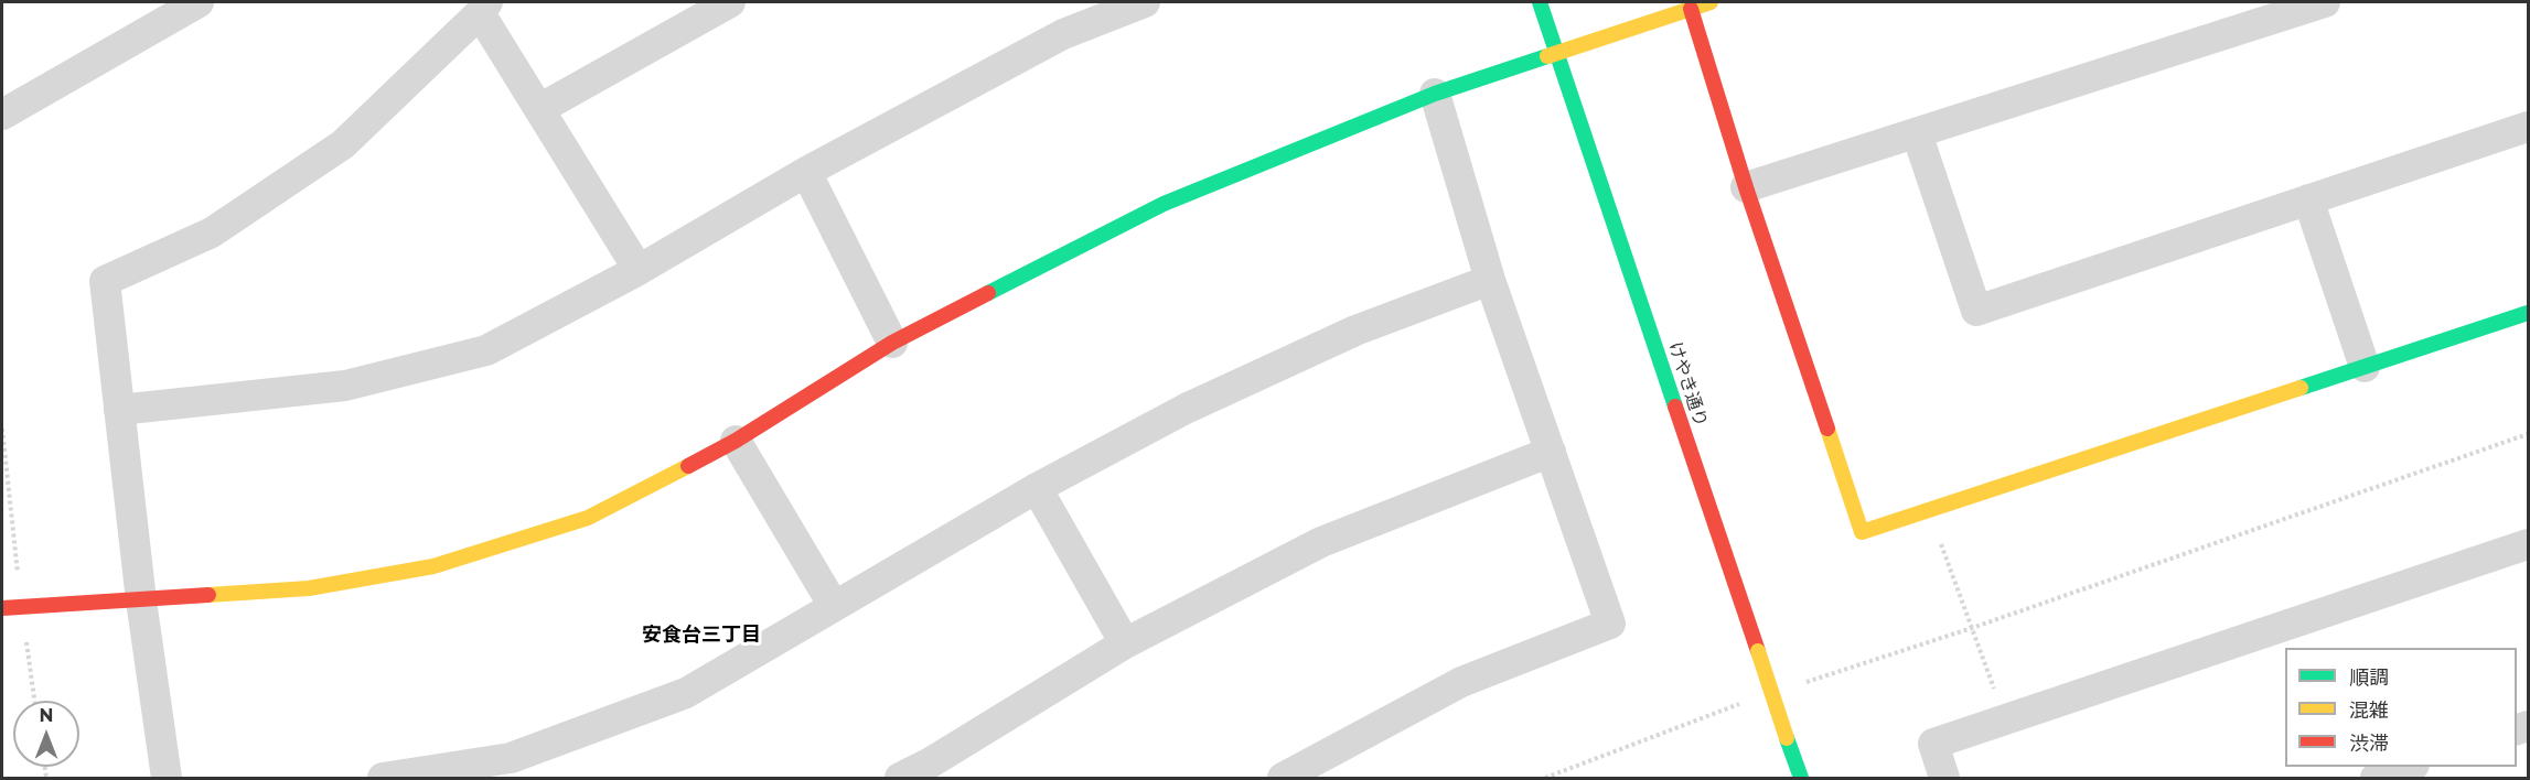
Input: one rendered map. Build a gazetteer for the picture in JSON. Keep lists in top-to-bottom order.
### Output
{
  "streets": {
    "street": ["けやき通り"]
  },
  "districts": ["安食台三丁目"],
  "legend": ["順調", "混雑", "渋滞"],
  "north": "top"
}
